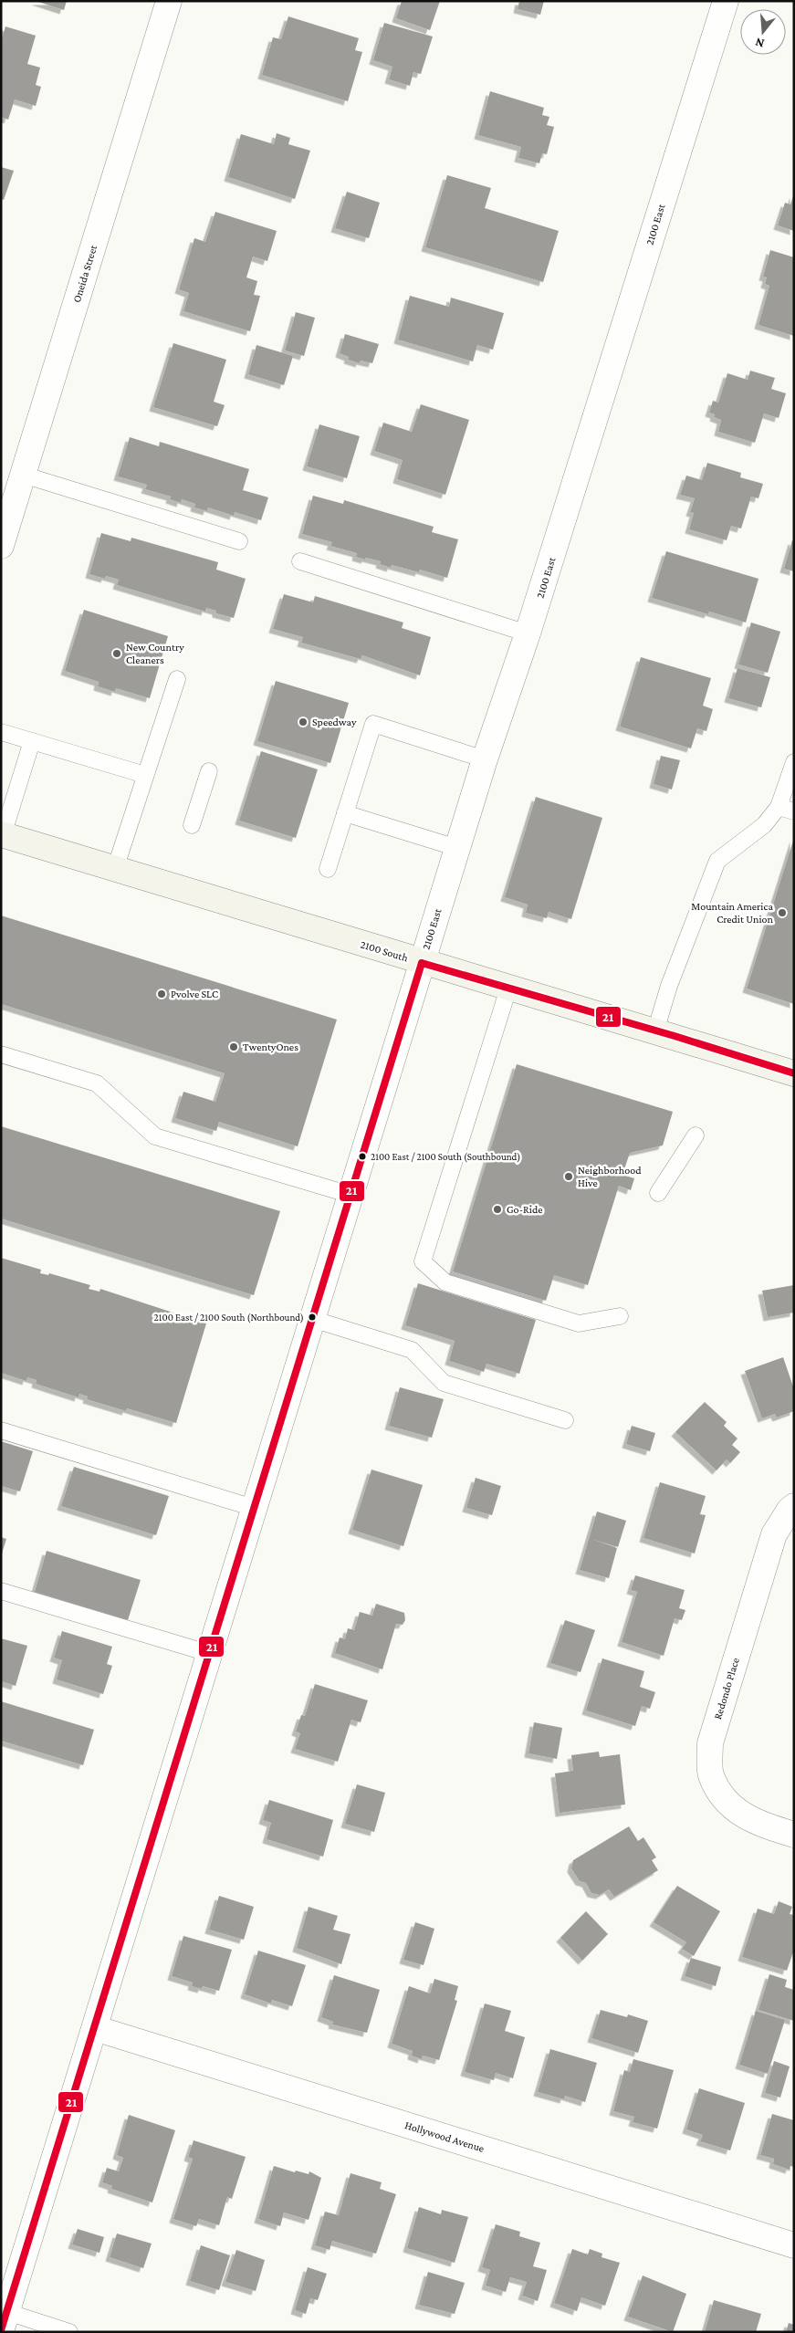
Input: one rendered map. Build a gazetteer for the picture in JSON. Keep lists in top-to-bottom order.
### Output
{
  "streets": {
    "main road": ["2100 South"],
    "street": [
      "2100 East",
      "Oneida Street",
      "Redondo Place",
      "Hollywood Avenue"
    ]
  },
  "crossings": [
    ["2100 East", "2100 South"],
    ["2100 East", "Hollywood Avenue"]
  ],
  "places": [
    "New Country Cleaners",
    "Speedway",
    "Mountain America Credit Union",
    "Pvolve SLC",
    "TwentyOnes",
    "2100 East / 2100 South (Southbound)",
    "Neighborhood Hive",
    "Go-Ride",
    "2100 East / 2100 South (Northbound)"
  ],
  "lines": ["transit line 21"],
  "north": "bottom"
}
